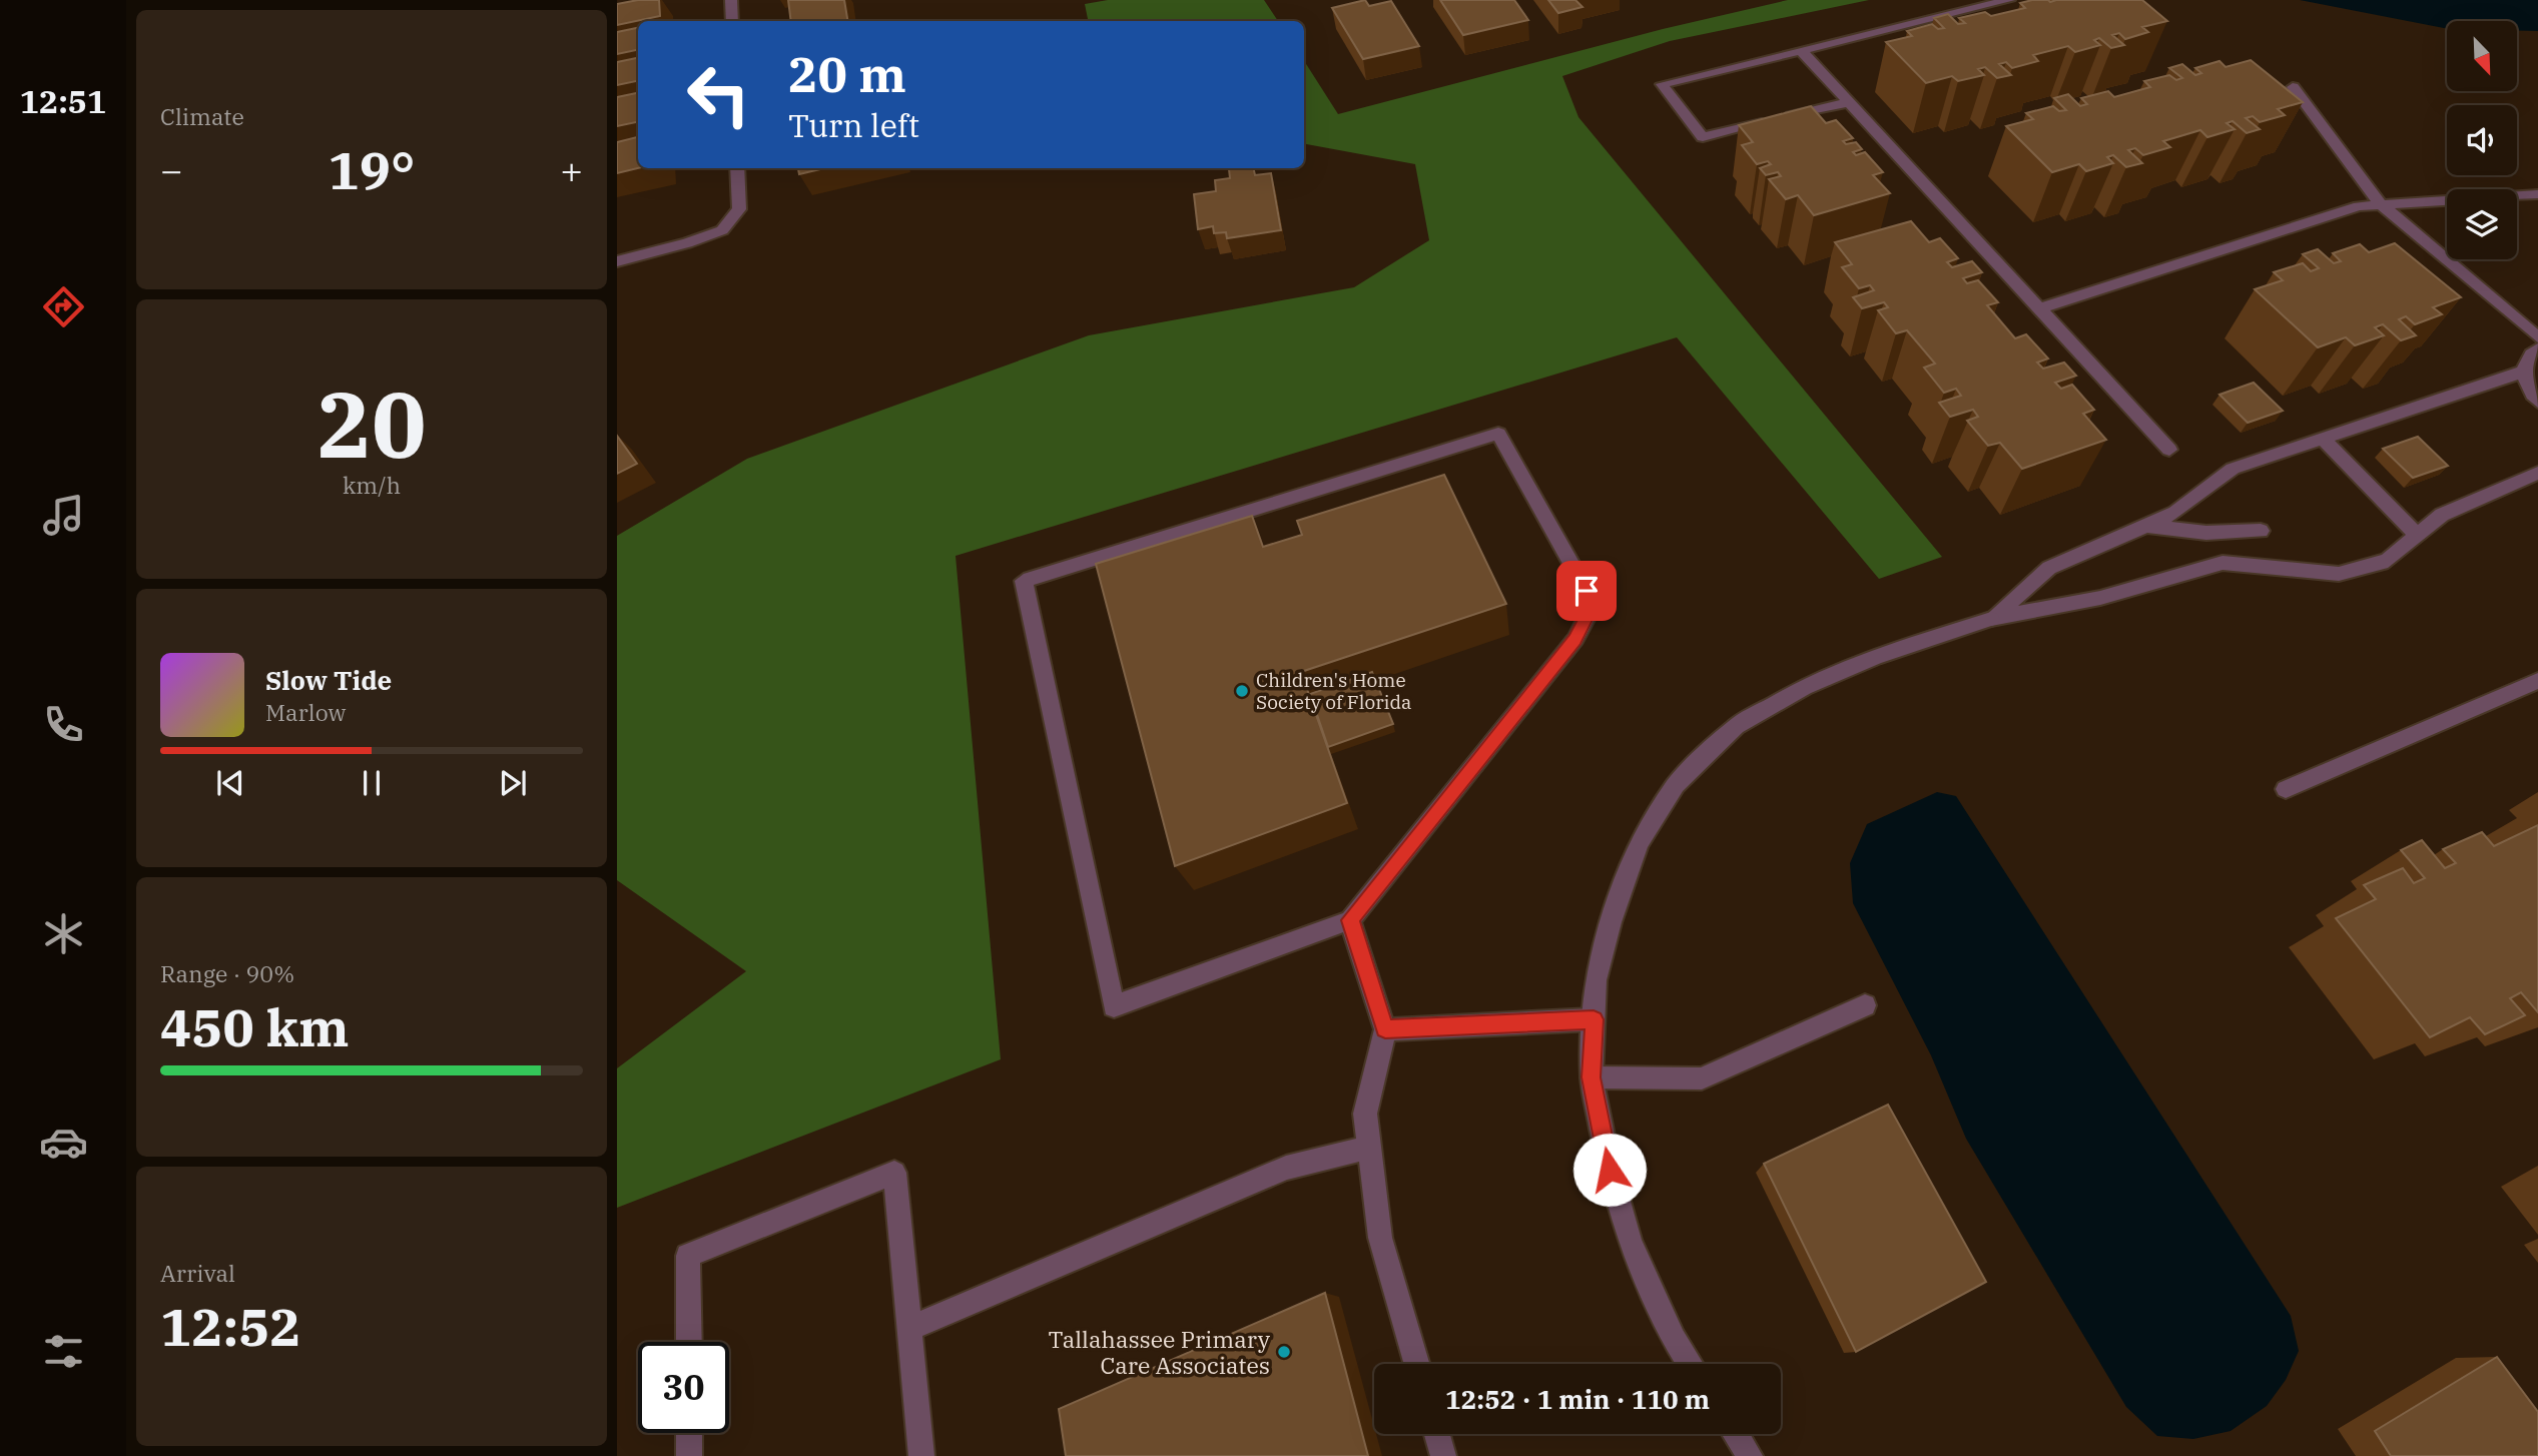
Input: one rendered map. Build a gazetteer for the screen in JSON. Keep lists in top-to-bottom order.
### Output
{
  "places": ["Children's Home Society of Florida", "Tallahassee Primary Care Associates"],
  "north": "bottom right",
  "page": {
    "tabs": "12:51",
    "tile": [
      "Climate",
      ["20", "km/h"],
      ["Range · 90%", "450 km"],
      ["Arrival", "12:52"]
    ],
    "turn": ["20 m", "Turn left"],
    "heat": ["−", "19°", "+"],
    "song": ["Slow Tide", "Marlow"],
    "limit": "30",
    "trip": "12:52 · 1 min · 110 m"
  }
}
